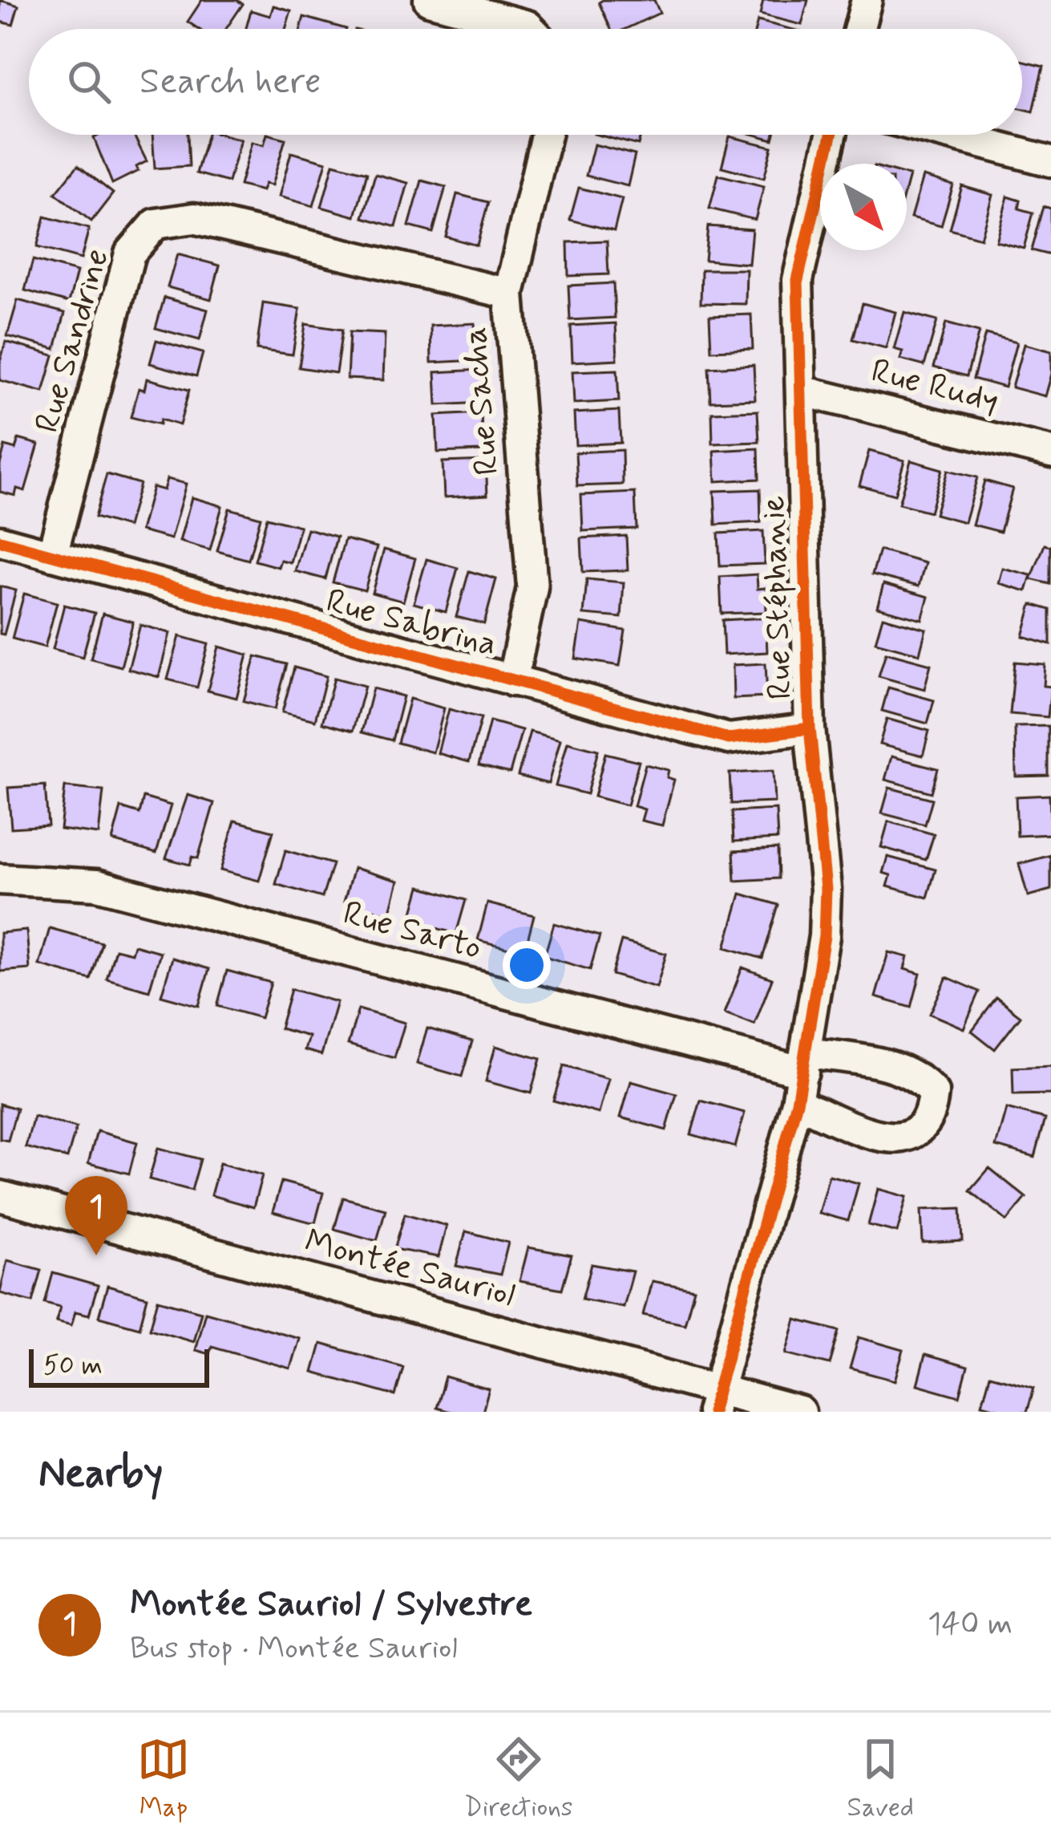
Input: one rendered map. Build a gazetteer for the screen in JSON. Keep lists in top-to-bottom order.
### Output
{
  "streets": {
    "street": [
      "Rue Sandrine",
      "Rue Rudy",
      "Rue Sacha",
      "Rue Stéphanie",
      "Rue Sabrina",
      "Rue Sarto",
      "Montée Sauriol"
    ]
  },
  "crossings": [
    ["Rue Sandrine", "Rue Sacha"],
    ["Rue Sandrine", "Rue Sabrina"],
    ["Rue Rudy", "Rue Stéphanie"],
    ["Rue Sacha", "Rue Sabrina"],
    ["Rue Stéphanie", "Rue Sabrina"],
    ["Rue Stéphanie", "Rue Sarto"],
    ["Rue Stéphanie", "Montée Sauriol"]
  ],
  "scale_bar": "50 m",
  "north": "bottom right",
  "page": {
    "search": "Search here",
    "pins": "1",
    "scale": "50 m",
    "heading": "Nearby",
    "list": [
      {
        "mark": "1",
        "name": "Montée Sauriol / Sylvestre",
        "note": "Bus stop · Montée Sauriol",
        "value": "140 m"
      }
    ],
    "nav": ["Map", "Directions", "Saved"]
  }
}
